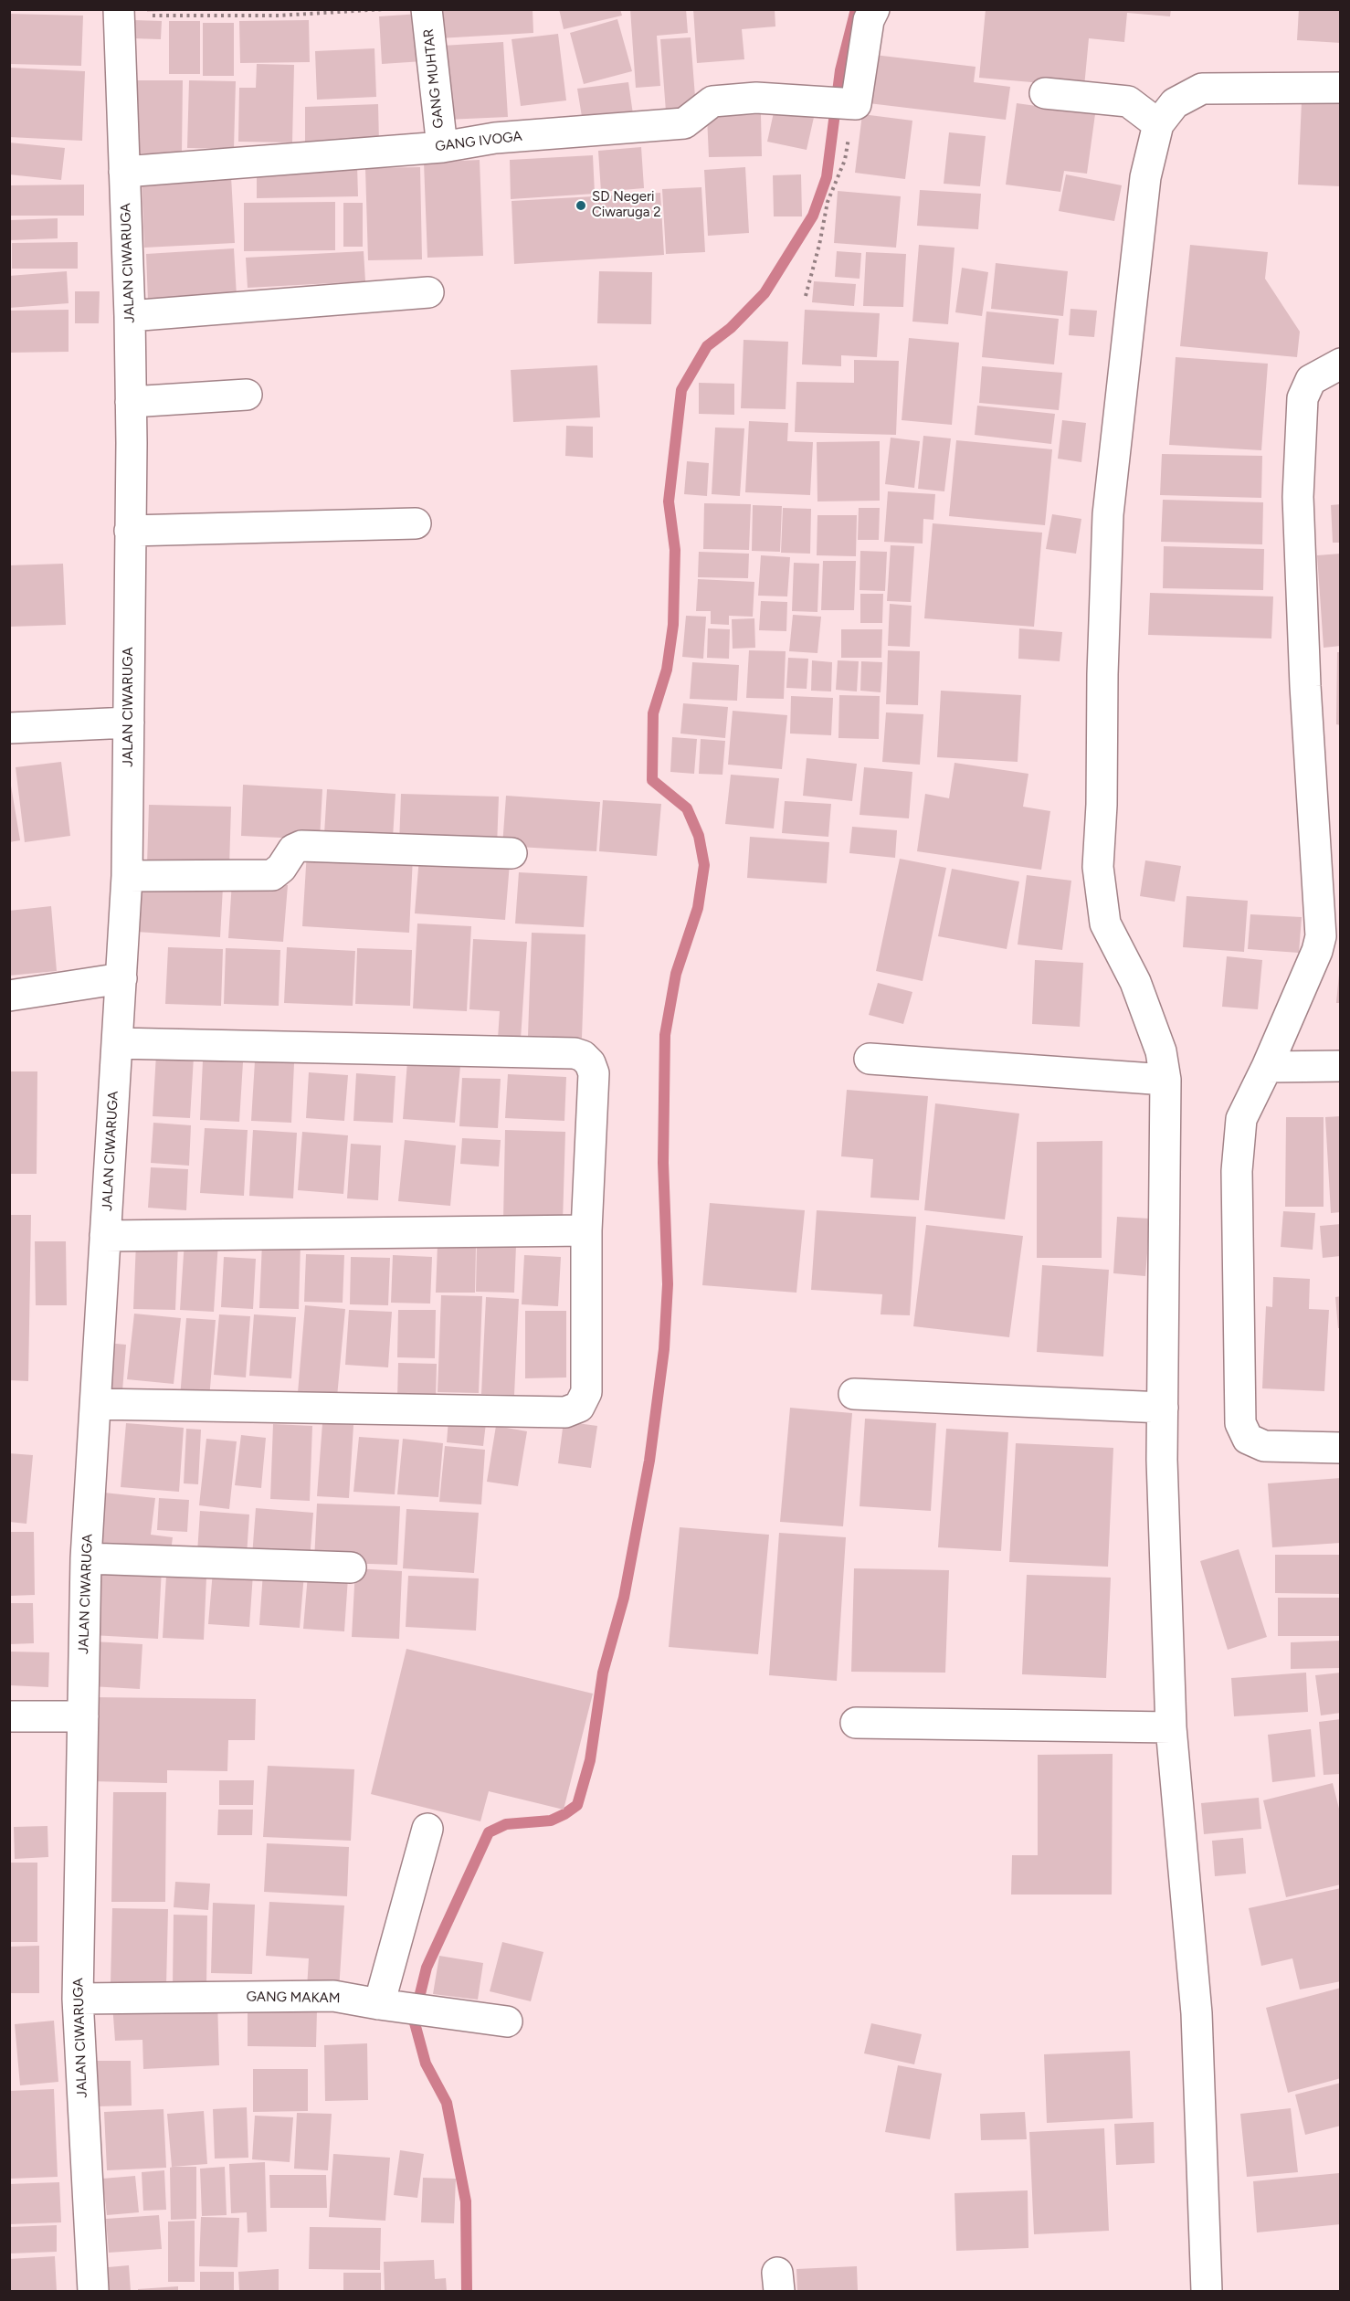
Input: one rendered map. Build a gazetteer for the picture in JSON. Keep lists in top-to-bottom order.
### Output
{
  "streets": {
    "street": [
      "GANG MUHTAR",
      "GANG IVOGA",
      "JALAN CIWARUGA",
      "GANG MAKAM"
    ]
  },
  "crossings": [
    ["GANG MUHTAR", "GANG IVOGA"],
    ["GANG IVOGA", "JALAN CIWARUGA"],
    ["JALAN CIWARUGA", "GANG MAKAM"]
  ],
  "places": ["SD Negeri Ciwaruga 2"]
}
